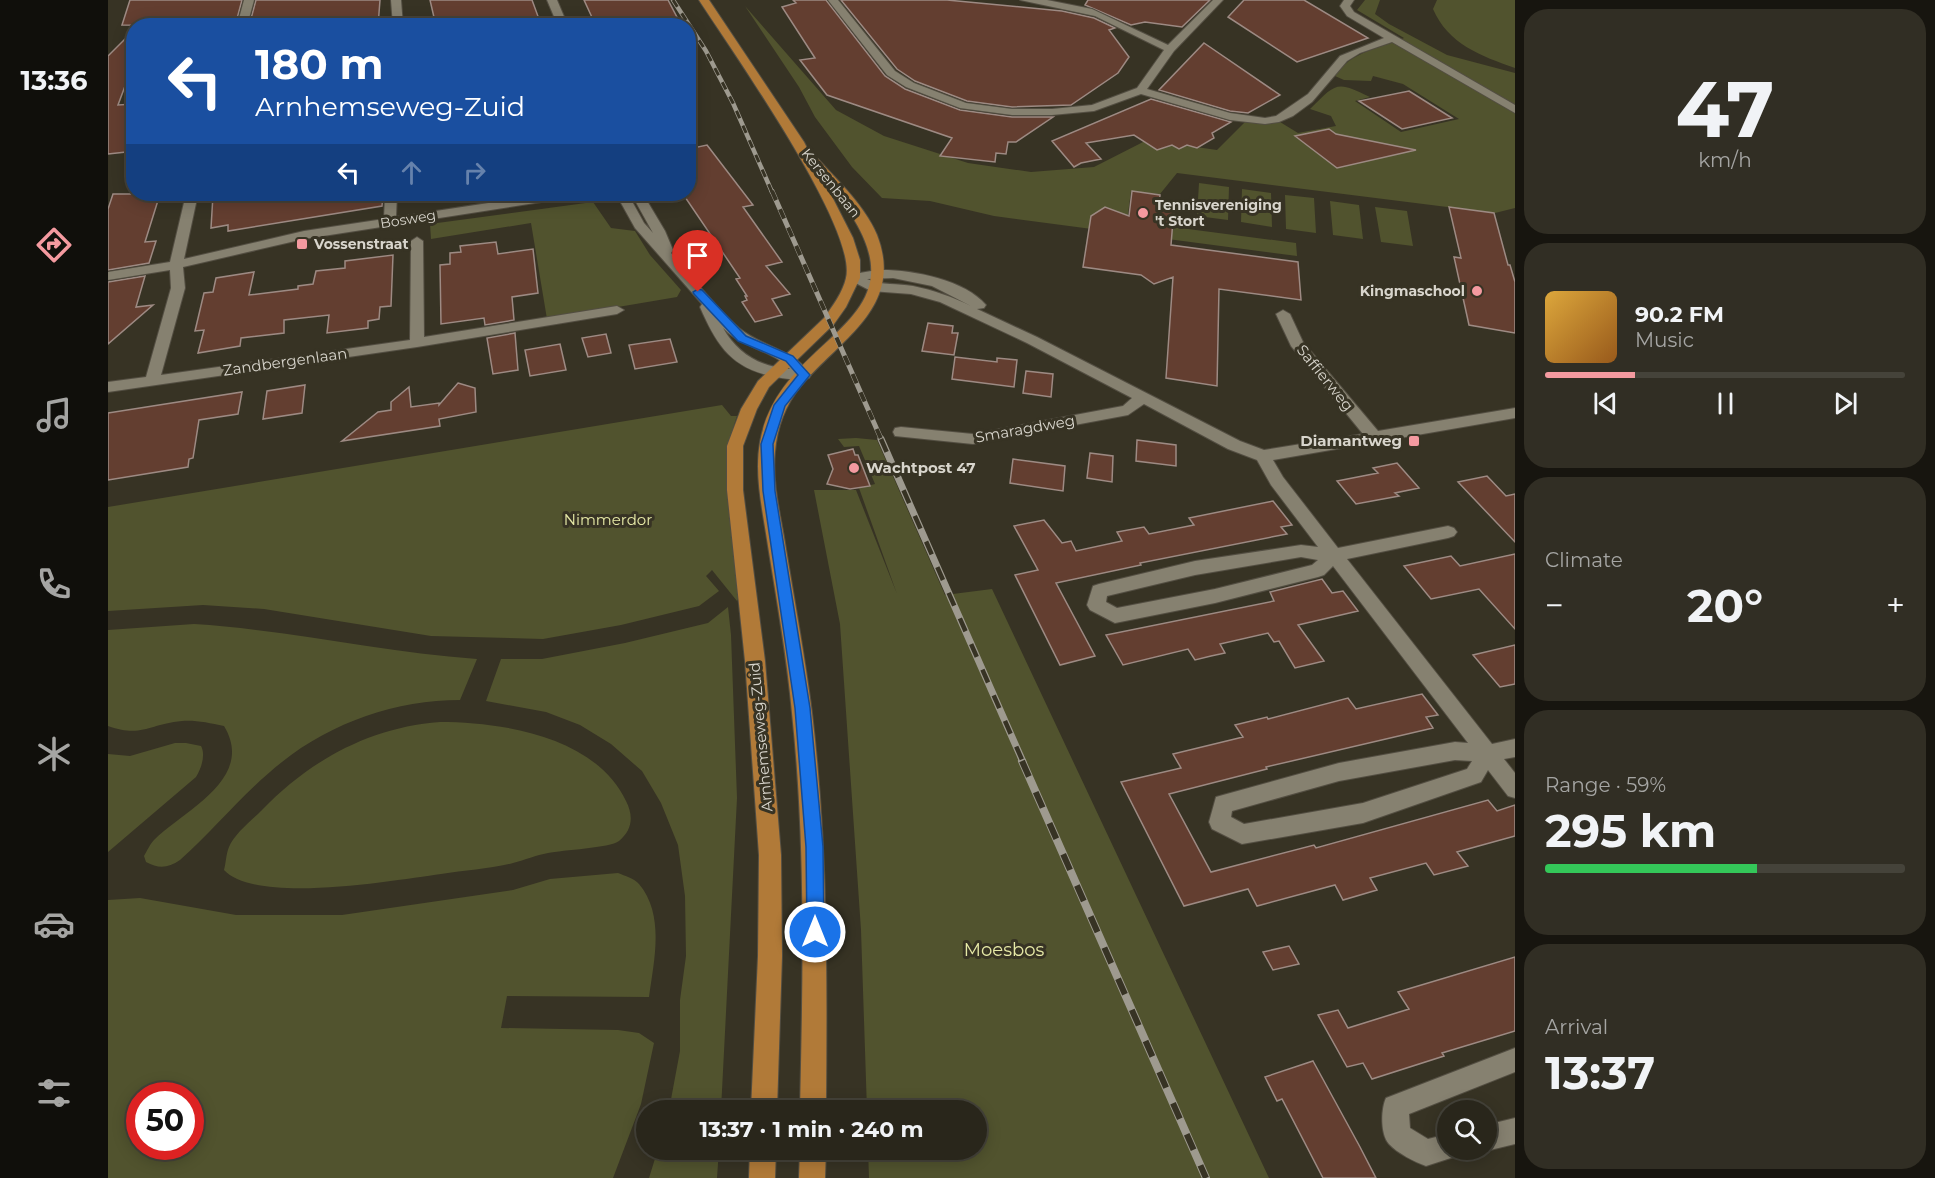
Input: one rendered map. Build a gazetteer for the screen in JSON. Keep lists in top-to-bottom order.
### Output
{
  "streets": {
    "main road": ["Kersenbaan", "Arnhemseweg-Zuid"],
    "street": [
      "Bosweg",
      "Zandbergenlaan",
      "Saffierweg",
      "Smaragdweg"
    ]
  },
  "parks": ["Nimmerdor", "Moesbos"],
  "places": {
    "other": ["Tennisvereniging 't Stort", "Kingmaschool", "Wachtpost 47"],
    "transit": ["Vossenstraat", "Diamantweg"]
  },
  "page": {
    "tabs": "13:36",
    "tile": [
      ["47", "km/h"],
      "Climate",
      ["Range · 59%", "295 km"],
      ["Arrival", "13:37"]
    ],
    "turn": ["180 m", "Arnhemseweg-Zuid"],
    "song": ["90.2 FM", "Music"],
    "heat": ["−", "20°", "+"],
    "limit": "50",
    "trip": "13:37 · 1 min · 240 m"
  }
}
